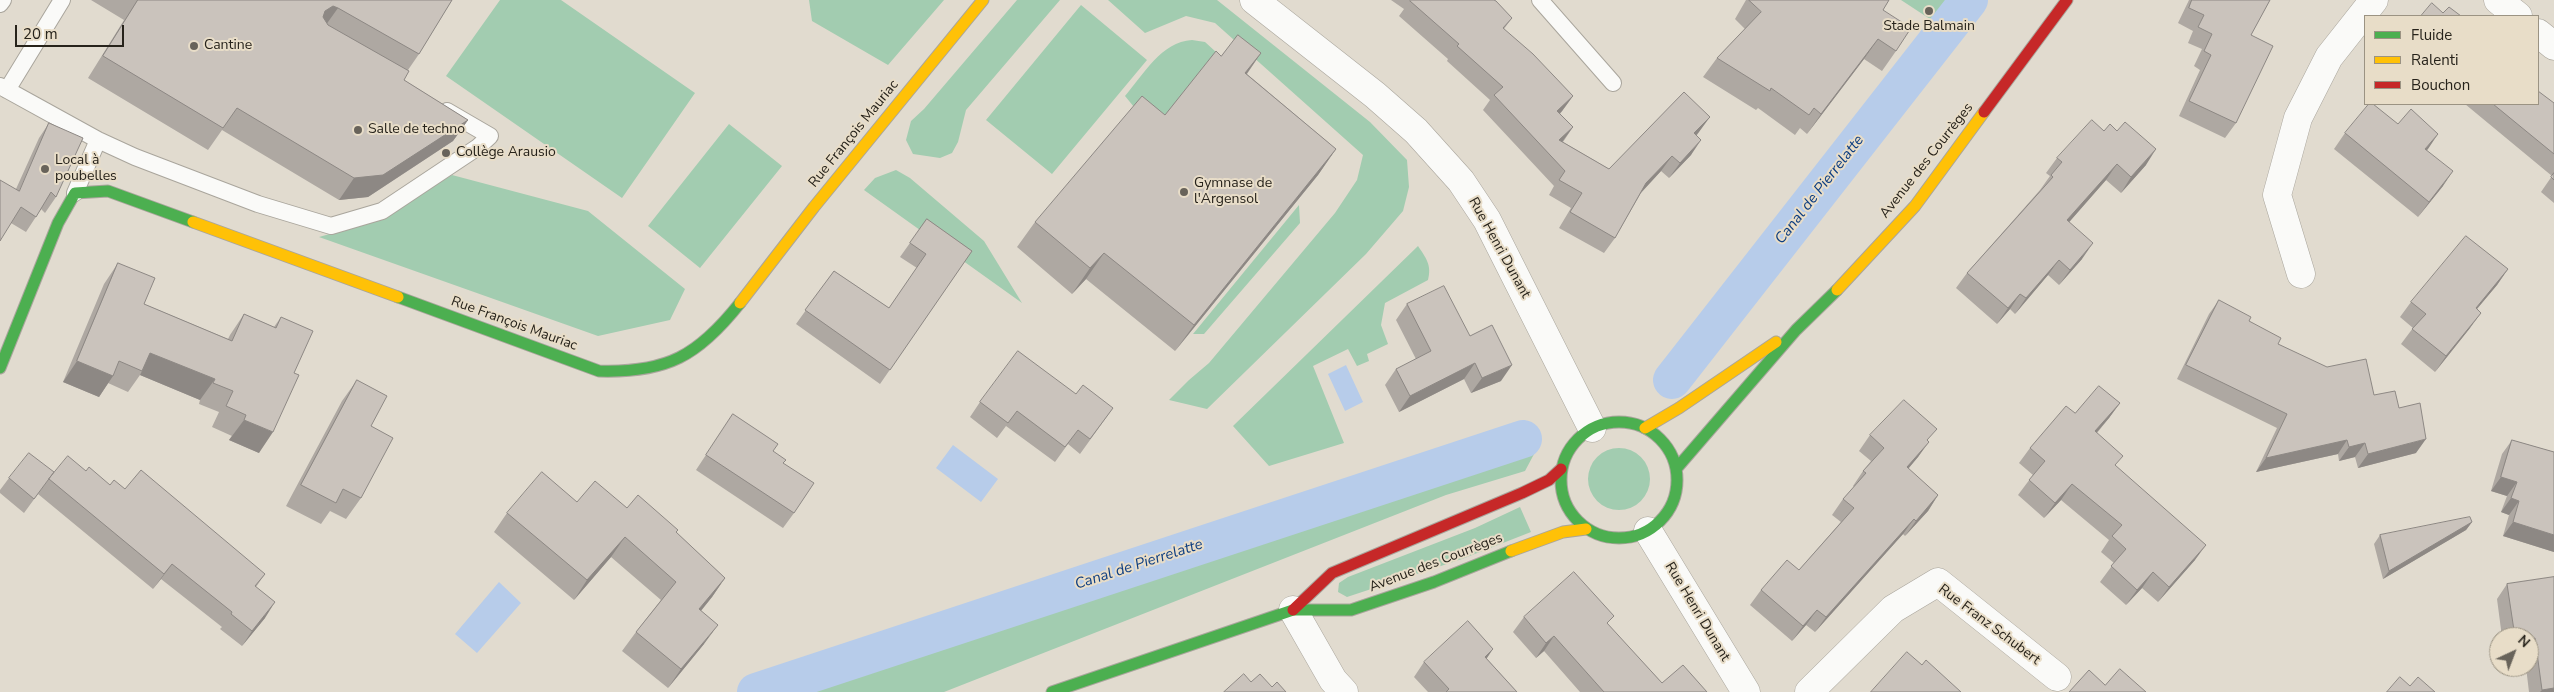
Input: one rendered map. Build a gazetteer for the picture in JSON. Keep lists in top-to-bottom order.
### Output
{
  "streets": {
    "street": [
      "Rue François Mauriac",
      "Avenue des Courrèges",
      "Rue Henri Dunant",
      "Rue Franz Schubert"
    ]
  },
  "crossings": [
    ["Avenue des Courrèges", "Rue Henri Dunant"]
  ],
  "water": ["Canal de Pierrelatte"],
  "places": [
    "Stade Balmain",
    "Cantine",
    "Salle de techno",
    "Collège Arausio",
    "Local à poubelles",
    "Gymnase de l'Argensol"
  ],
  "legend": ["Fluide", "Ralenti", "Bouchon"],
  "scale_bar": "20 m",
  "north": "top right"
}
